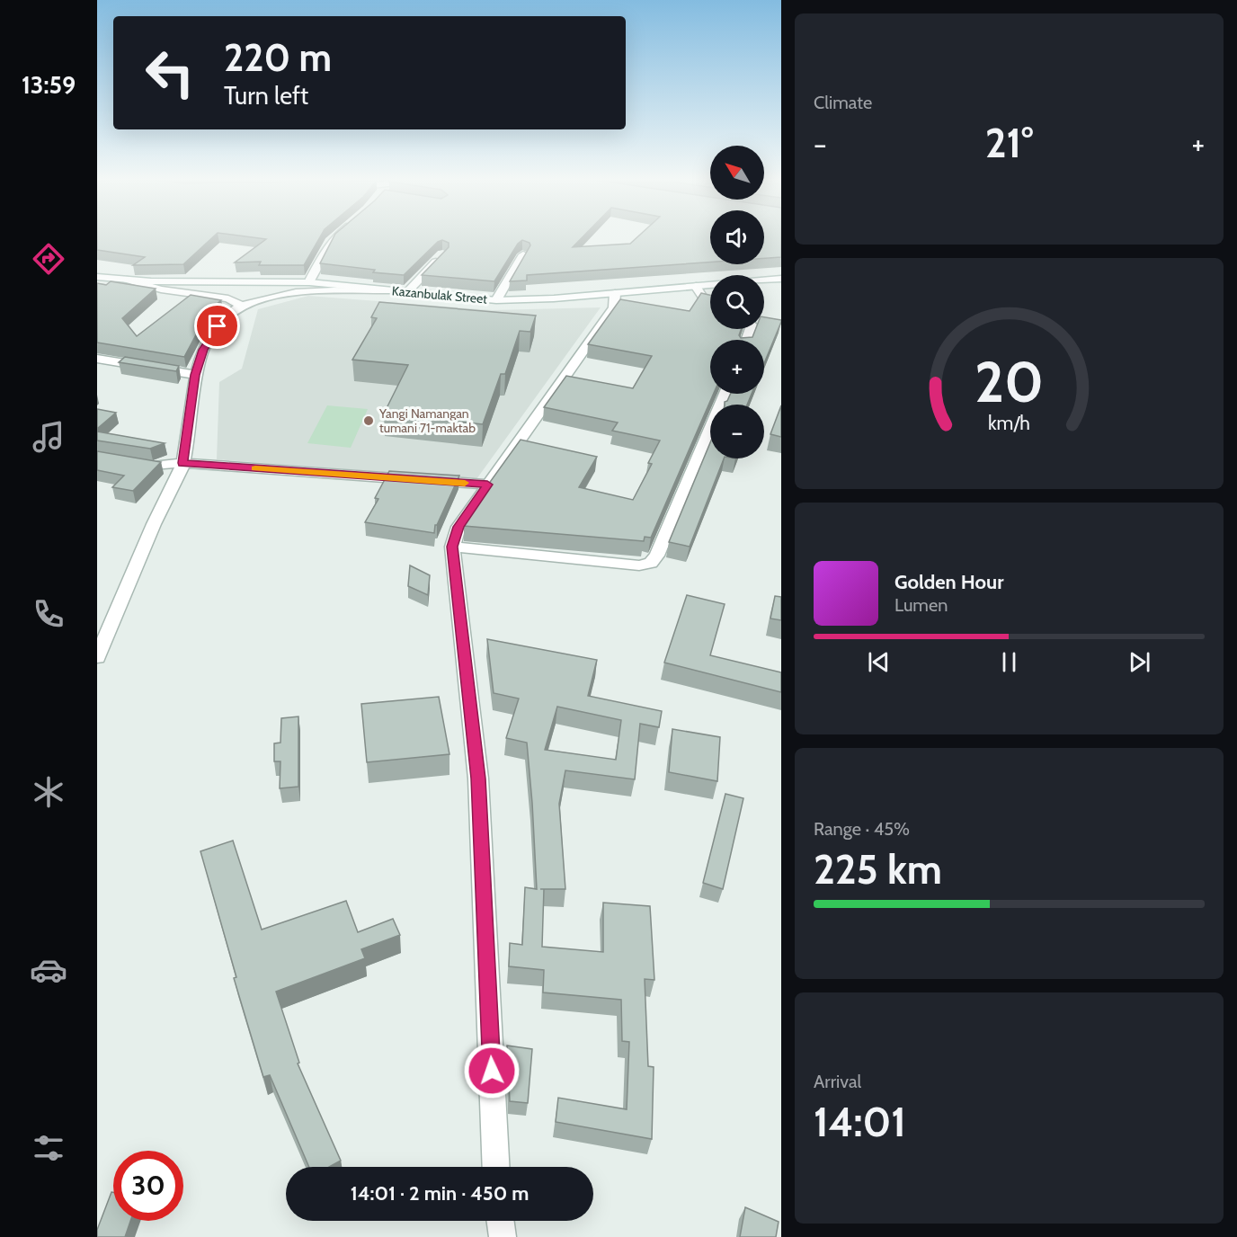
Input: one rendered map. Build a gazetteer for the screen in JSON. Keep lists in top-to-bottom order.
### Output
{
  "streets": {
    "street": ["Kazanbulak Street"]
  },
  "places": ["Yangi Namangan tumani 71-maktab"],
  "north": "top left",
  "page": {
    "tabs": "13:59",
    "tile": [
      "Climate",
      ["Range · 45%", "225 km"],
      ["Arrival", "14:01"]
    ],
    "turn": ["220 m", "Turn left"],
    "heat": ["−", "21°", "+"],
    "map_buttons": ["+", "−"],
    "song": ["Golden Hour", "Lumen"],
    "limit": "30",
    "trip": "14:01 · 2 min · 450 m",
    "gauge": ["20", "km/h"]
  }
}
